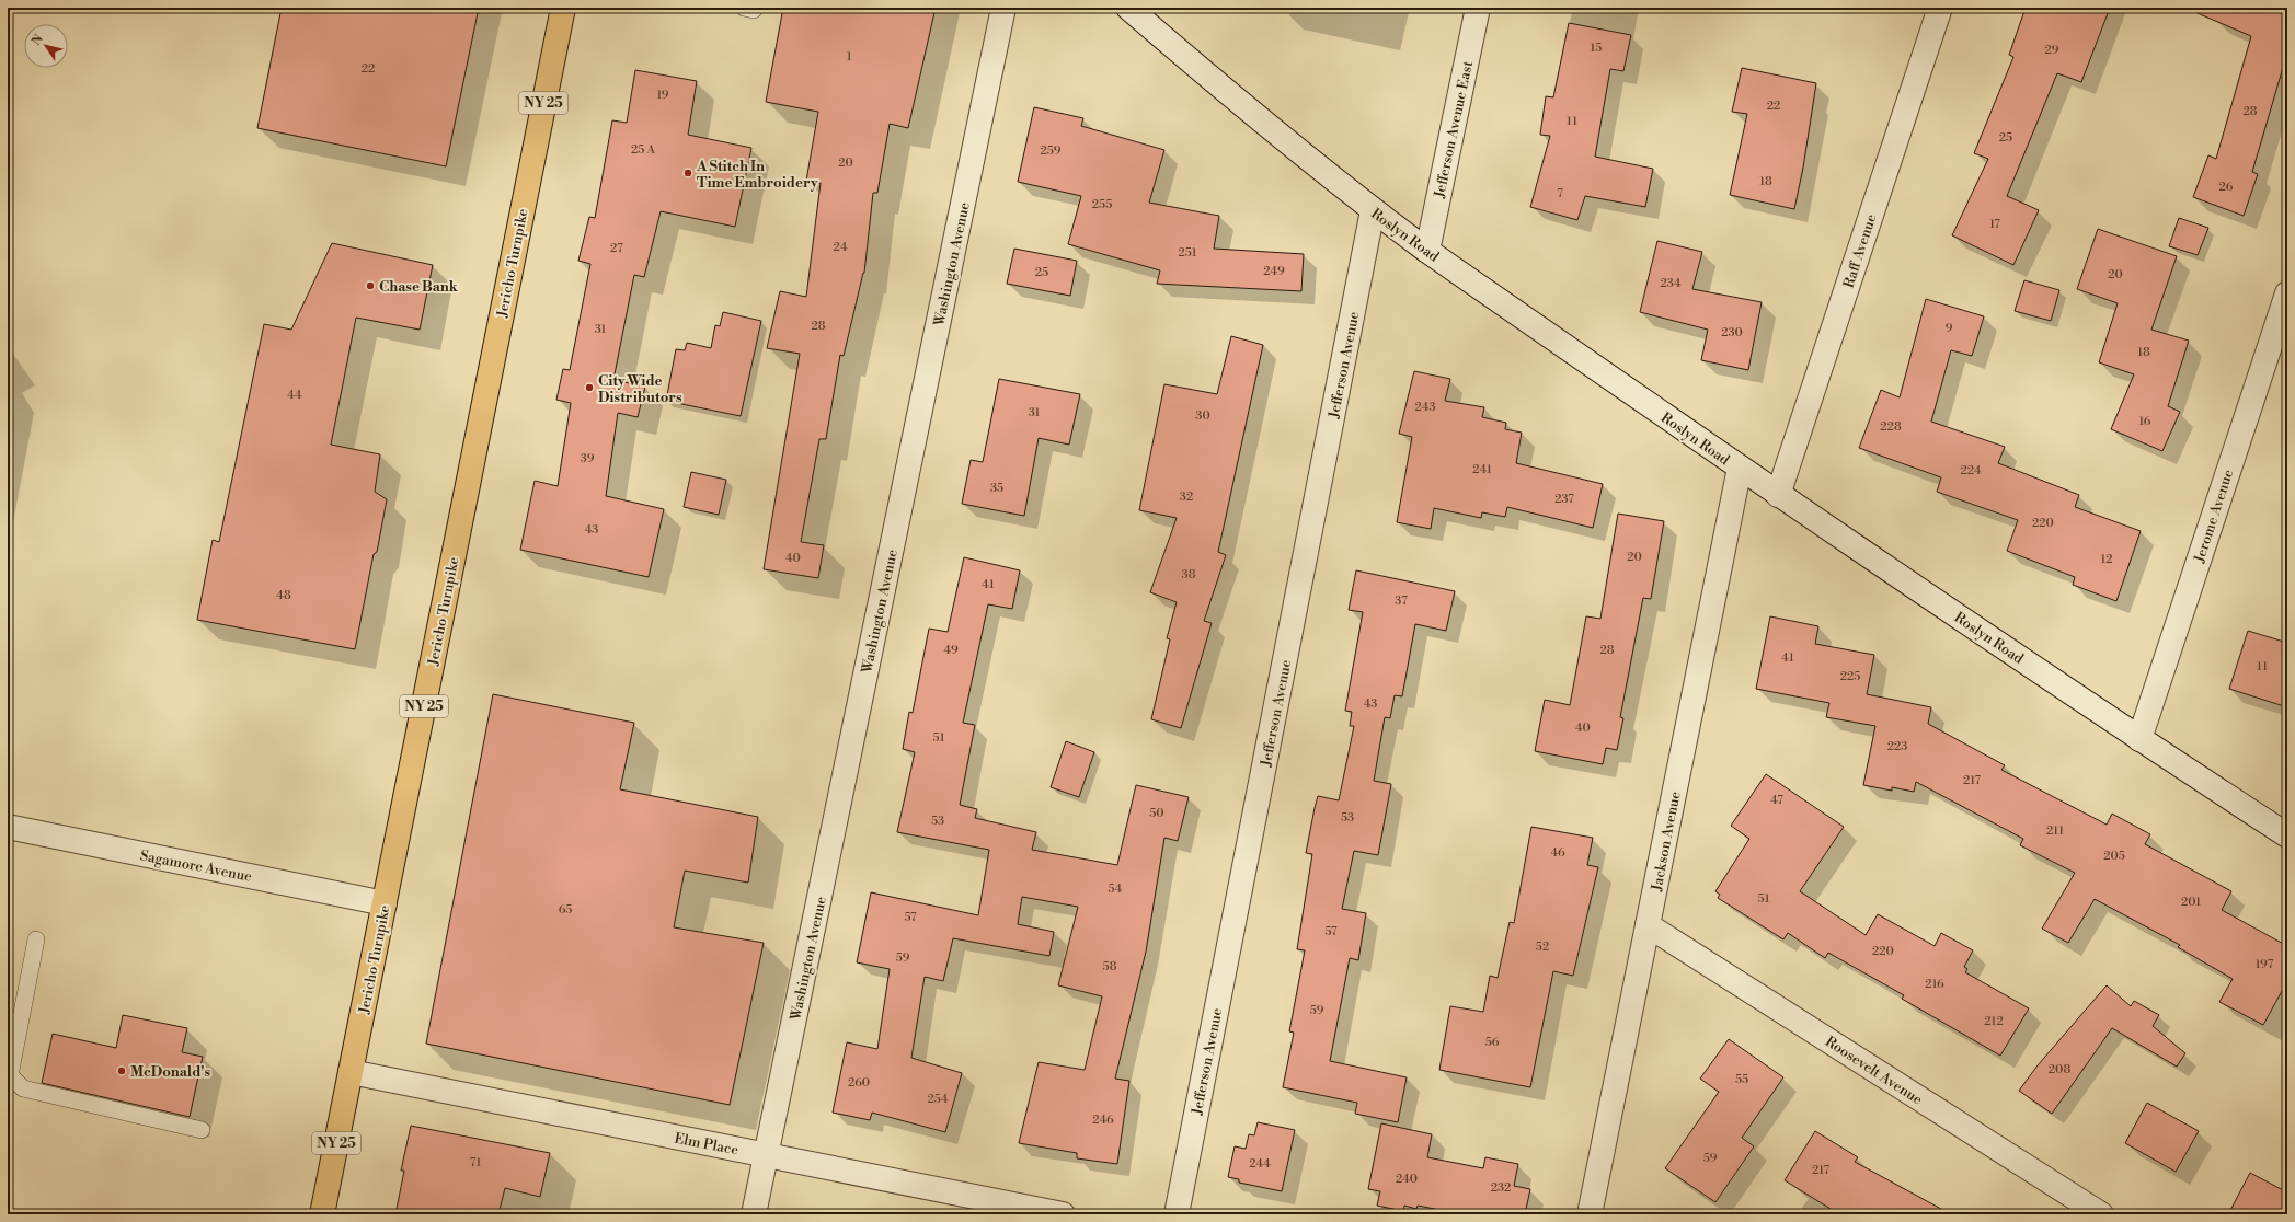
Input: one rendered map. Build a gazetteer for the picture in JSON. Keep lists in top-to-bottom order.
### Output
{
  "streets": {
    "main road": ["NY 25", "Jericho Turnpike"],
    "street": [
      "Jefferson Avenue East",
      "Roslyn Road",
      "Raff Avenue",
      "Washington Avenue",
      "Jefferson Avenue",
      "Jerome Avenue",
      "Jackson Avenue",
      "Sagamore Avenue",
      "Roosevelt Avenue",
      "Elm Place"
    ]
  },
  "crossings": [
    ["Jefferson Avenue East", "Roslyn Road"],
    ["Roslyn Road", "Raff Avenue"],
    ["Roslyn Road", "Jefferson Avenue"],
    ["Roslyn Road", "Jerome Avenue"],
    ["Roslyn Road", "Jackson Avenue"],
    ["Jericho Turnpike", "Sagamore Avenue"],
    ["Jericho Turnpike", "Elm Place"],
    ["Washington Avenue", "Elm Place"],
    ["Jackson Avenue", "Roosevelt Avenue"]
  ],
  "places": [
    "A Stitch In Time Embroidery",
    "Chase Bank",
    "City Wide Distributors",
    "McDonald's"
  ],
  "house_numbers": [
    "15",
    "29",
    "1",
    "22",
    "19",
    "22",
    "28",
    "11",
    "25",
    "25 A",
    "259",
    "20",
    "18",
    "26",
    "7",
    "255",
    "17",
    "24",
    "27",
    "251",
    "249",
    "25",
    "20",
    "234",
    "28",
    "9",
    "31",
    "230",
    "18",
    "44",
    "243",
    "31",
    "30",
    "16",
    "228",
    "39",
    "241",
    "224",
    "35",
    "32",
    "237",
    "220",
    "43",
    "20",
    "40",
    "12",
    "38",
    "41",
    "48",
    "37",
    "49",
    "28",
    "41",
    "11",
    "225",
    "43",
    "40",
    "51",
    "223",
    "217",
    "47",
    "50",
    "53",
    "53",
    "211",
    "46",
    "205",
    "54",
    "51",
    "201",
    "65",
    "57",
    "57",
    "52",
    "220",
    "59",
    "197",
    "58",
    "216",
    "59",
    "212",
    "56",
    "208",
    "55",
    "260",
    "254",
    "246",
    "59",
    "71",
    "244",
    "217",
    "240",
    "232"
  ],
  "north": "top left"
}
